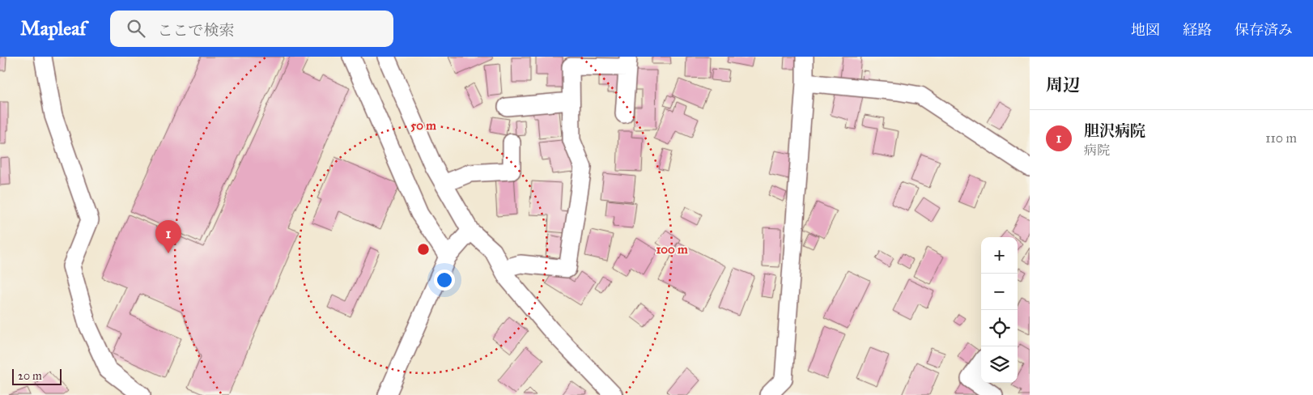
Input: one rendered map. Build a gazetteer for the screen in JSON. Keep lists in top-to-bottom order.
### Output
{
  "scale_bar": "20 m",
  "page": {
    "header": "Mapleaf",
    "search": "ここで検索",
    "nav": ["地図", "経路", "保存済み"],
    "heading": "周辺",
    "list": [
      {
        "mark": "1",
        "name": "胆沢病院",
        "note": "病院",
        "value": "110 m"
      }
    ],
    "pins": "1",
    "map_buttons": ["+", "−"],
    "scale": "20 m"
  },
  "rings": ["50 m", "100 m"]
}
